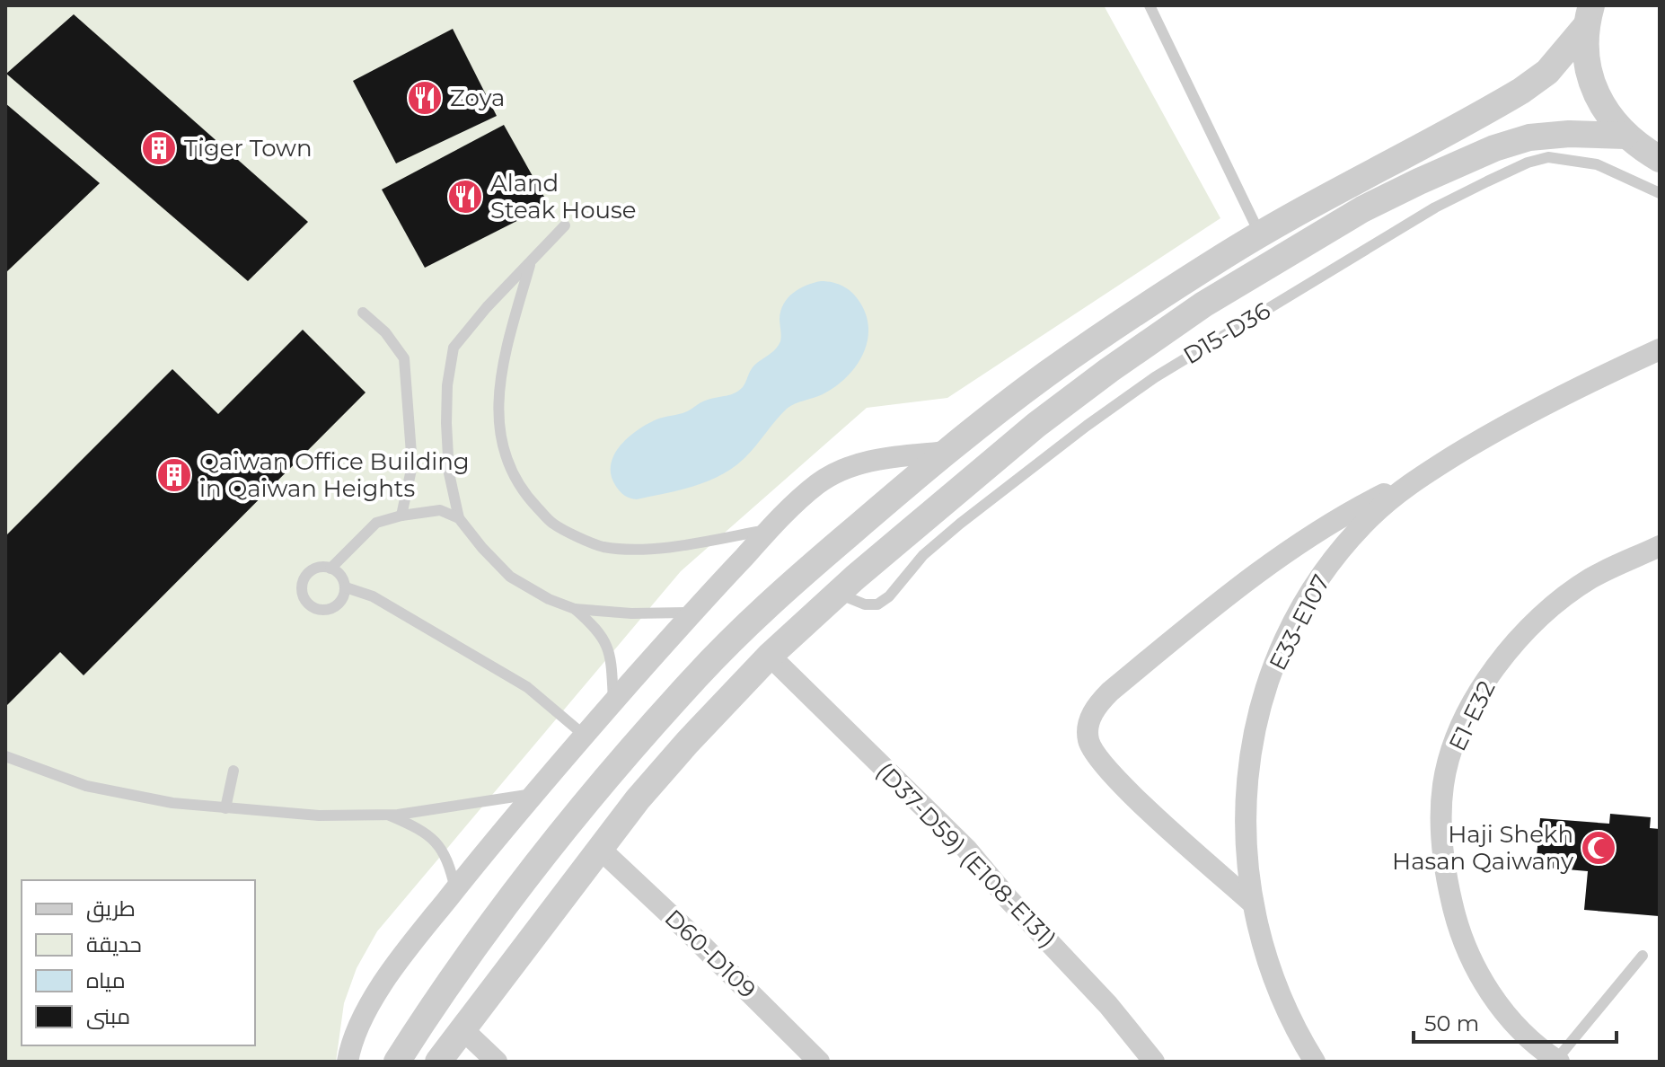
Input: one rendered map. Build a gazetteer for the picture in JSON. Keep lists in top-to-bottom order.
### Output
{
  "streets": {
    "street": [
      "E33-E107",
      "E1-E32",
      "(D37-D59) (E108-E131)",
      "D60-D109"
    ],
    "lane": ["D15-D36"]
  },
  "places": {
    "restaurant": ["Zoya", "Aland Steak House"],
    "building": ["Tiger Town", "Qaiwan Office Building in Qaiwan Heights"],
    "mosque": ["Haji Shekh Hasan Qaiwany"]
  },
  "legend": [
    "طريق",
    "حديقة",
    "مياه",
    "مبنى"
  ],
  "scale_bar": "50 m"
}
